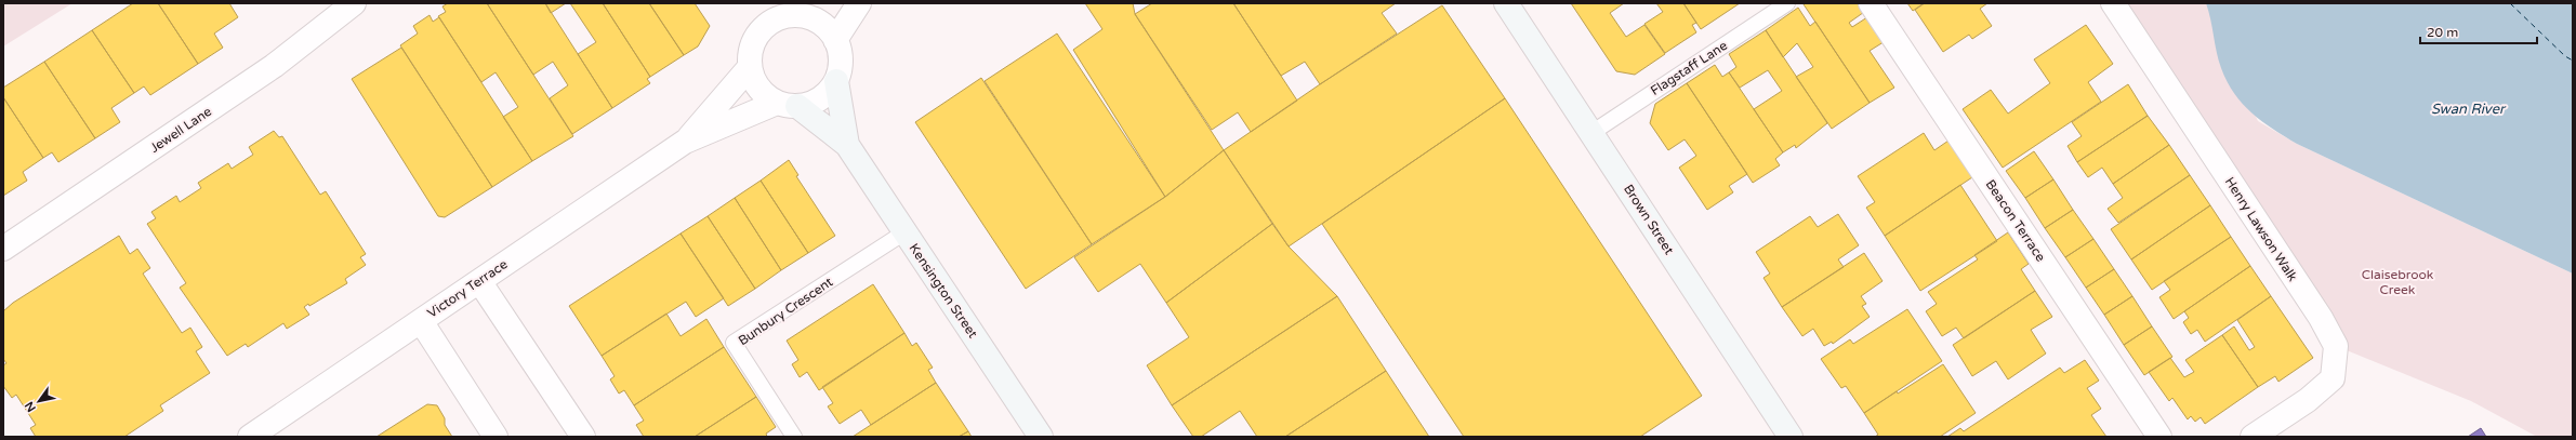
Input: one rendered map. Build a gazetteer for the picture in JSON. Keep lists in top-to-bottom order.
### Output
{
  "streets": {
    "street": [
      "Jewell Lane",
      "Brown Street",
      "Beacon Terrace",
      "Henry Lawson Walk",
      "Victory Terrace",
      "Kensington Street"
    ],
    "lane": ["Flagstaff Lane", "Bunbury Crescent"]
  },
  "crossings": [
    ["Flagstaff Lane", "Brown Street"],
    ["Victory Terrace", "Kensington Street"],
    ["Kensington Street", "Bunbury Crescent"]
  ],
  "water": ["Swan River"],
  "parks": ["Claisebrook Creek"],
  "scale_bar": "20 m",
  "north": "bottom left"
}
